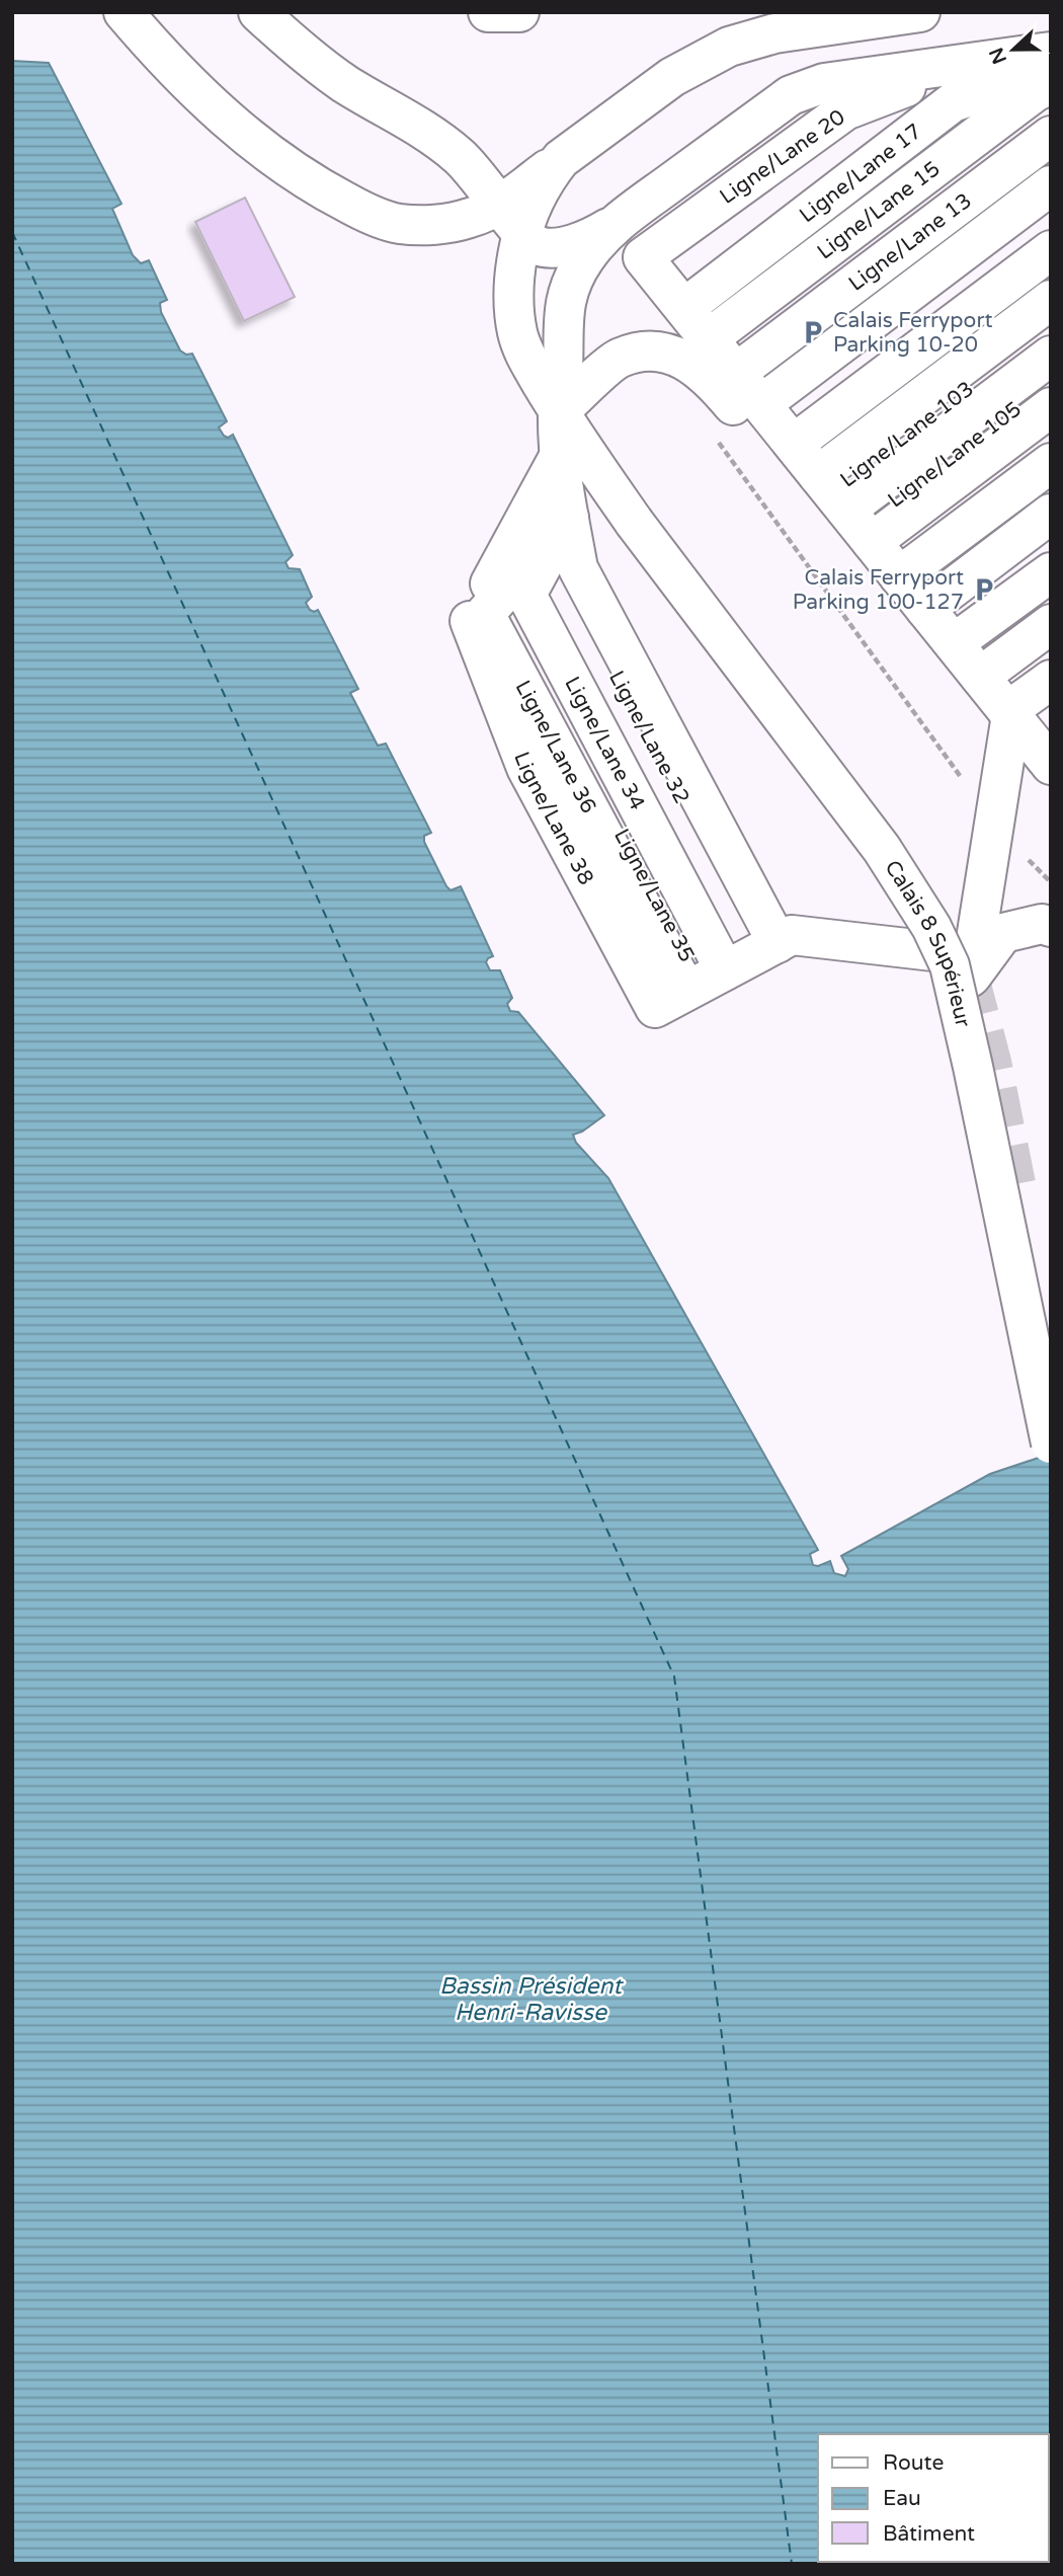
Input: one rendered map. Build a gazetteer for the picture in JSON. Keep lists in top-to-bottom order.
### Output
{
  "streets": {
    "lane": [
      "Ligne/Lane 17",
      "Ligne/Lane 15",
      "Ligne/Lane 13",
      "Ligne/Lane 103",
      "Ligne/Lane 105",
      "Ligne/Lane 36",
      "Ligne/Lane 38",
      "Calais 8 Supérieur"
    ]
  },
  "crossings": [
    ["Ligne/Lane 17", "Ligne/Lane 15"],
    ["Ligne/Lane 17", "Ligne/Lane 13"],
    ["Ligne/Lane 17", "Ligne/Lane 103"],
    ["Ligne/Lane 17", "Ligne/Lane 105"],
    ["Ligne/Lane 15", "Ligne/Lane 13"],
    ["Ligne/Lane 15", "Ligne/Lane 103"],
    ["Ligne/Lane 15", "Ligne/Lane 105"],
    ["Ligne/Lane 13", "Ligne/Lane 103"],
    ["Ligne/Lane 13", "Ligne/Lane 105"],
    ["Ligne/Lane 103", "Ligne/Lane 105"],
    ["Ligne/Lane 36", "Ligne/Lane 38"]
  ],
  "water": ["Bassin Président Henri-Ravisse"],
  "places": {
    "parking": ["Calais Ferryport Parking 10-20", "Calais Ferryport Parking 100-127"]
  },
  "legend": ["Route", "Eau", "Bâtiment"],
  "north": "left"
}
